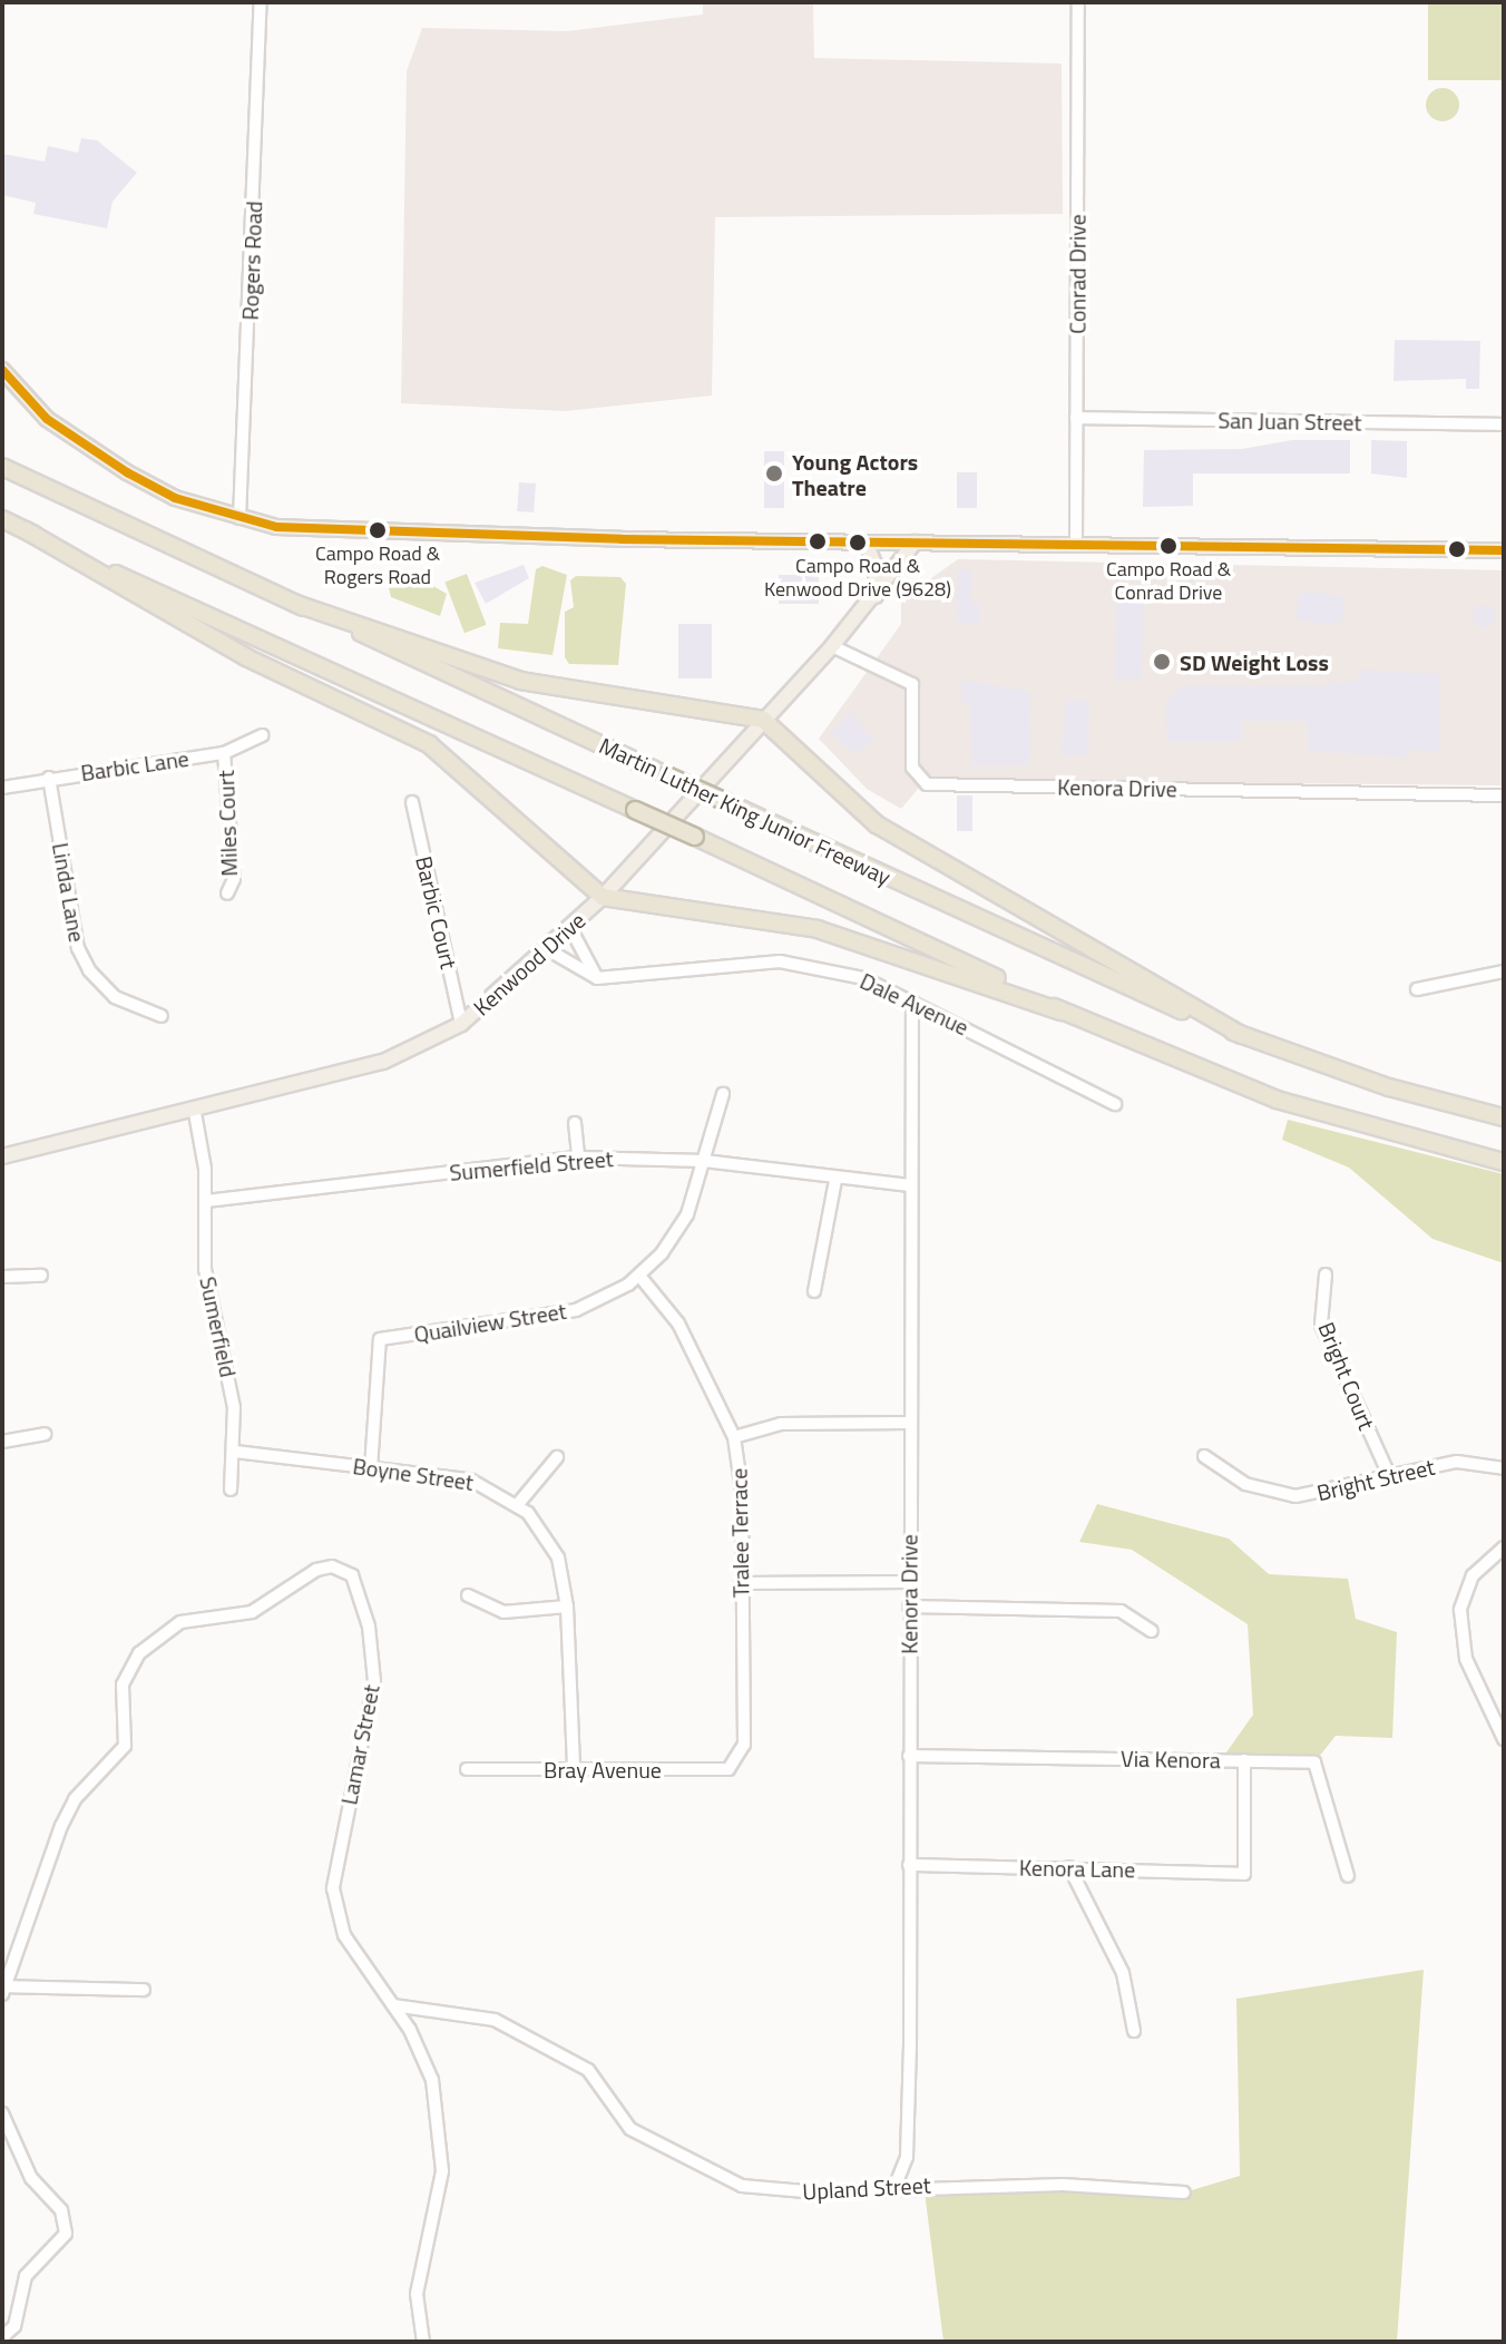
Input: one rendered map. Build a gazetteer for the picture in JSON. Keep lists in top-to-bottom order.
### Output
{
  "streets": {
    "highway": ["Martin Luther King Junior Freeway"],
    "main road": ["Kenwood Drive"],
    "street": [
      "Rogers Road",
      "Conrad Drive",
      "San Juan Street",
      "Barbic Lane",
      "Kenora Drive",
      "Miles Court",
      "Linda Lane",
      "Barbic Court",
      "Dale Avenue",
      "Sumerfield Street",
      "Quailview Street",
      "Sumerfield",
      "Bright Court",
      "Boyne Street",
      "Bright Street",
      "Tralee Terrace",
      "Lamar Street",
      "Via Kenora",
      "Bray Avenue",
      "Kenora Lane",
      "Upland Street"
    ]
  },
  "crossings": [
    ["Conrad Drive", "San Juan Street"],
    ["Barbic Lane", "Miles Court"],
    ["Barbic Lane", "Linda Lane"],
    ["Kenora Drive", "Kenwood Drive"],
    ["Kenora Drive", "Dale Avenue"],
    ["Kenora Drive", "Sumerfield Street"],
    ["Kenora Drive", "Via Kenora"],
    ["Kenora Drive", "Kenora Lane"],
    ["Kenora Drive", "Upland Street"],
    ["Barbic Court", "Kenwood Drive"],
    ["Kenwood Drive", "Sumerfield"],
    ["Sumerfield Street", "Quailview Street"],
    ["Sumerfield Street", "Sumerfield"],
    ["Quailview Street", "Boyne Street"],
    ["Quailview Street", "Tralee Terrace"],
    ["Sumerfield", "Boyne Street"],
    ["Bright Court", "Bright Street"],
    ["Boyne Street", "Bray Avenue"],
    ["Tralee Terrace", "Bray Avenue"],
    ["Lamar Street", "Upland Street"],
    ["Via Kenora", "Kenora Lane"]
  ],
  "places": [
    "Young Actors Theatre",
    "Campo Road & Rogers Road",
    "Campo Road & Kenwood Drive (9628)",
    "Campo Road & Conrad Drive",
    "SD Weight Loss"
  ]
}
